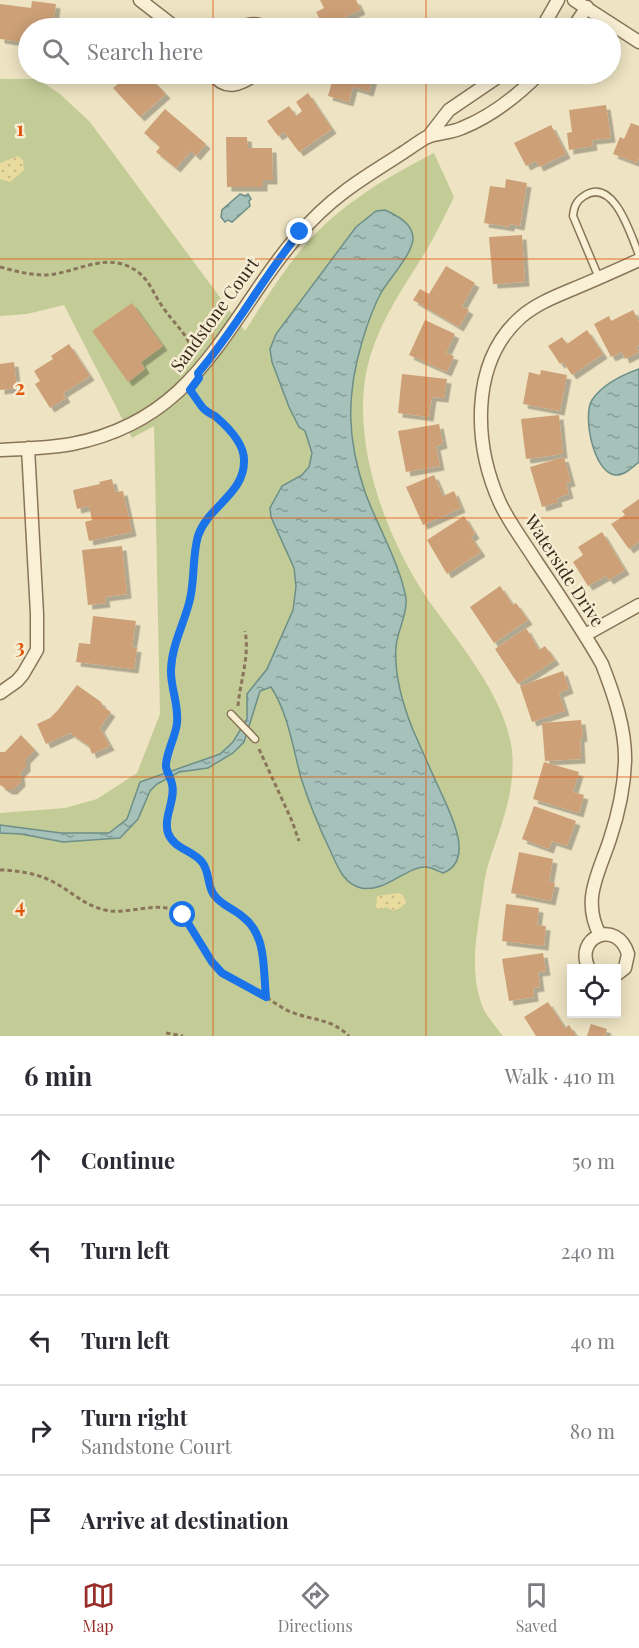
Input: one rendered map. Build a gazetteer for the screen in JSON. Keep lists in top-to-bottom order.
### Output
{
  "streets": {
    "street": ["Sandstone Court", "Waterside Drive"]
  },
  "page": {
    "search": "Search here",
    "heading": ["6 min", "Walk · 410 m"],
    "list": [
      ["Continue", "50 m"],
      ["Turn left", "240 m"],
      ["Turn left", "40 m"],
      ["Turn right", "Sandstone Court", "80 m"],
      "Arrive at destination"
    ],
    "nav": ["Map", "Directions", "Saved"]
  },
  "grid": {
    "rows": [
      "1",
      "2",
      "3",
      "4"
    ]
  }
}
